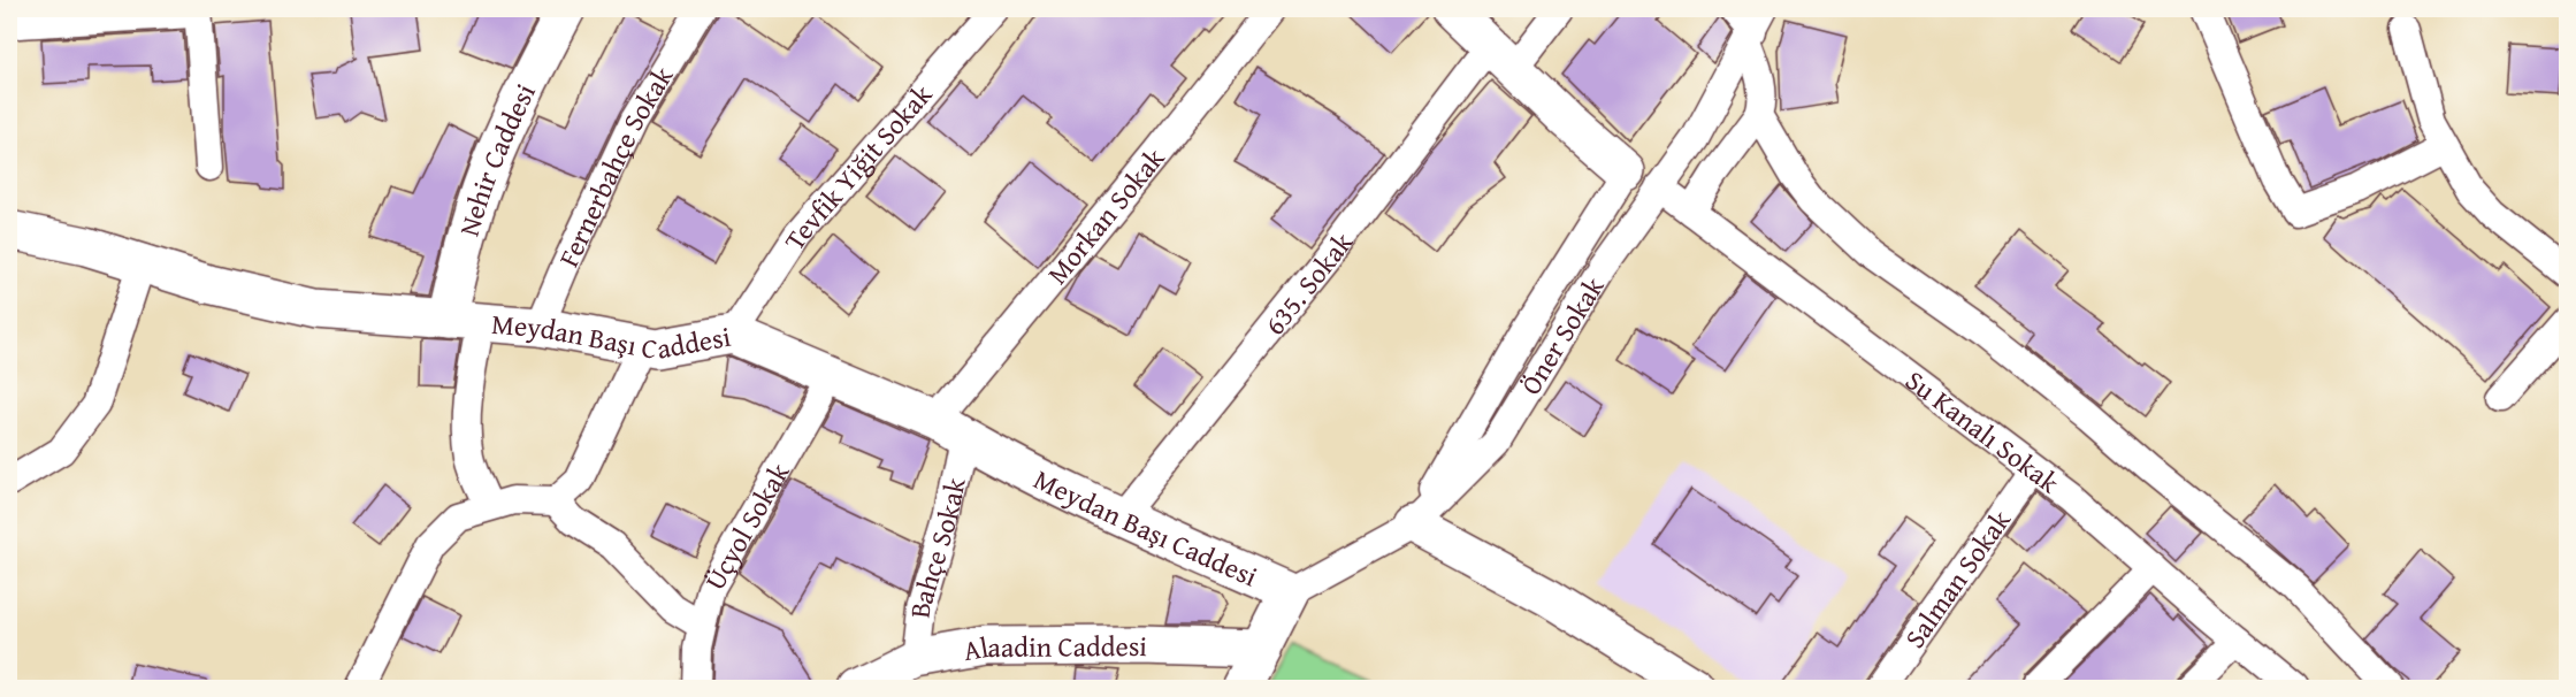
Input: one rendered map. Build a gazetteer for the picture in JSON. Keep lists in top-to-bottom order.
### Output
{
  "streets": {
    "street": [
      "Nehir Caddesi",
      "Fernerbahçe Sokak",
      "Tevfik Yiğit Sokak",
      "Morkan Sokak",
      "635. Sokak",
      "Meydan Başı Caddesi",
      "Öner Sokak",
      "Su Kanalı Sokak",
      "Üçyol Sokak",
      "Bahçe Sokak",
      "Salman Sokak",
      "Alaadin Caddesi"
    ]
  },
  "crossings": [
    ["Nehir Caddesi", "Meydan Başı Caddesi"],
    ["Fernerbahçe Sokak", "Meydan Başı Caddesi"],
    ["Tevfik Yiğit Sokak", "Meydan Başı Caddesi"],
    ["Morkan Sokak", "Meydan Başı Caddesi"],
    ["Morkan Sokak", "Bahçe Sokak"],
    ["635. Sokak", "Meydan Başı Caddesi"],
    ["Meydan Başı Caddesi", "Öner Sokak"],
    ["Meydan Başı Caddesi", "Üçyol Sokak"],
    ["Meydan Başı Caddesi", "Bahçe Sokak"],
    ["Öner Sokak", "Su Kanalı Sokak"],
    ["Su Kanalı Sokak", "Salman Sokak"],
    ["Bahçe Sokak", "Alaadin Caddesi"]
  ]
}
